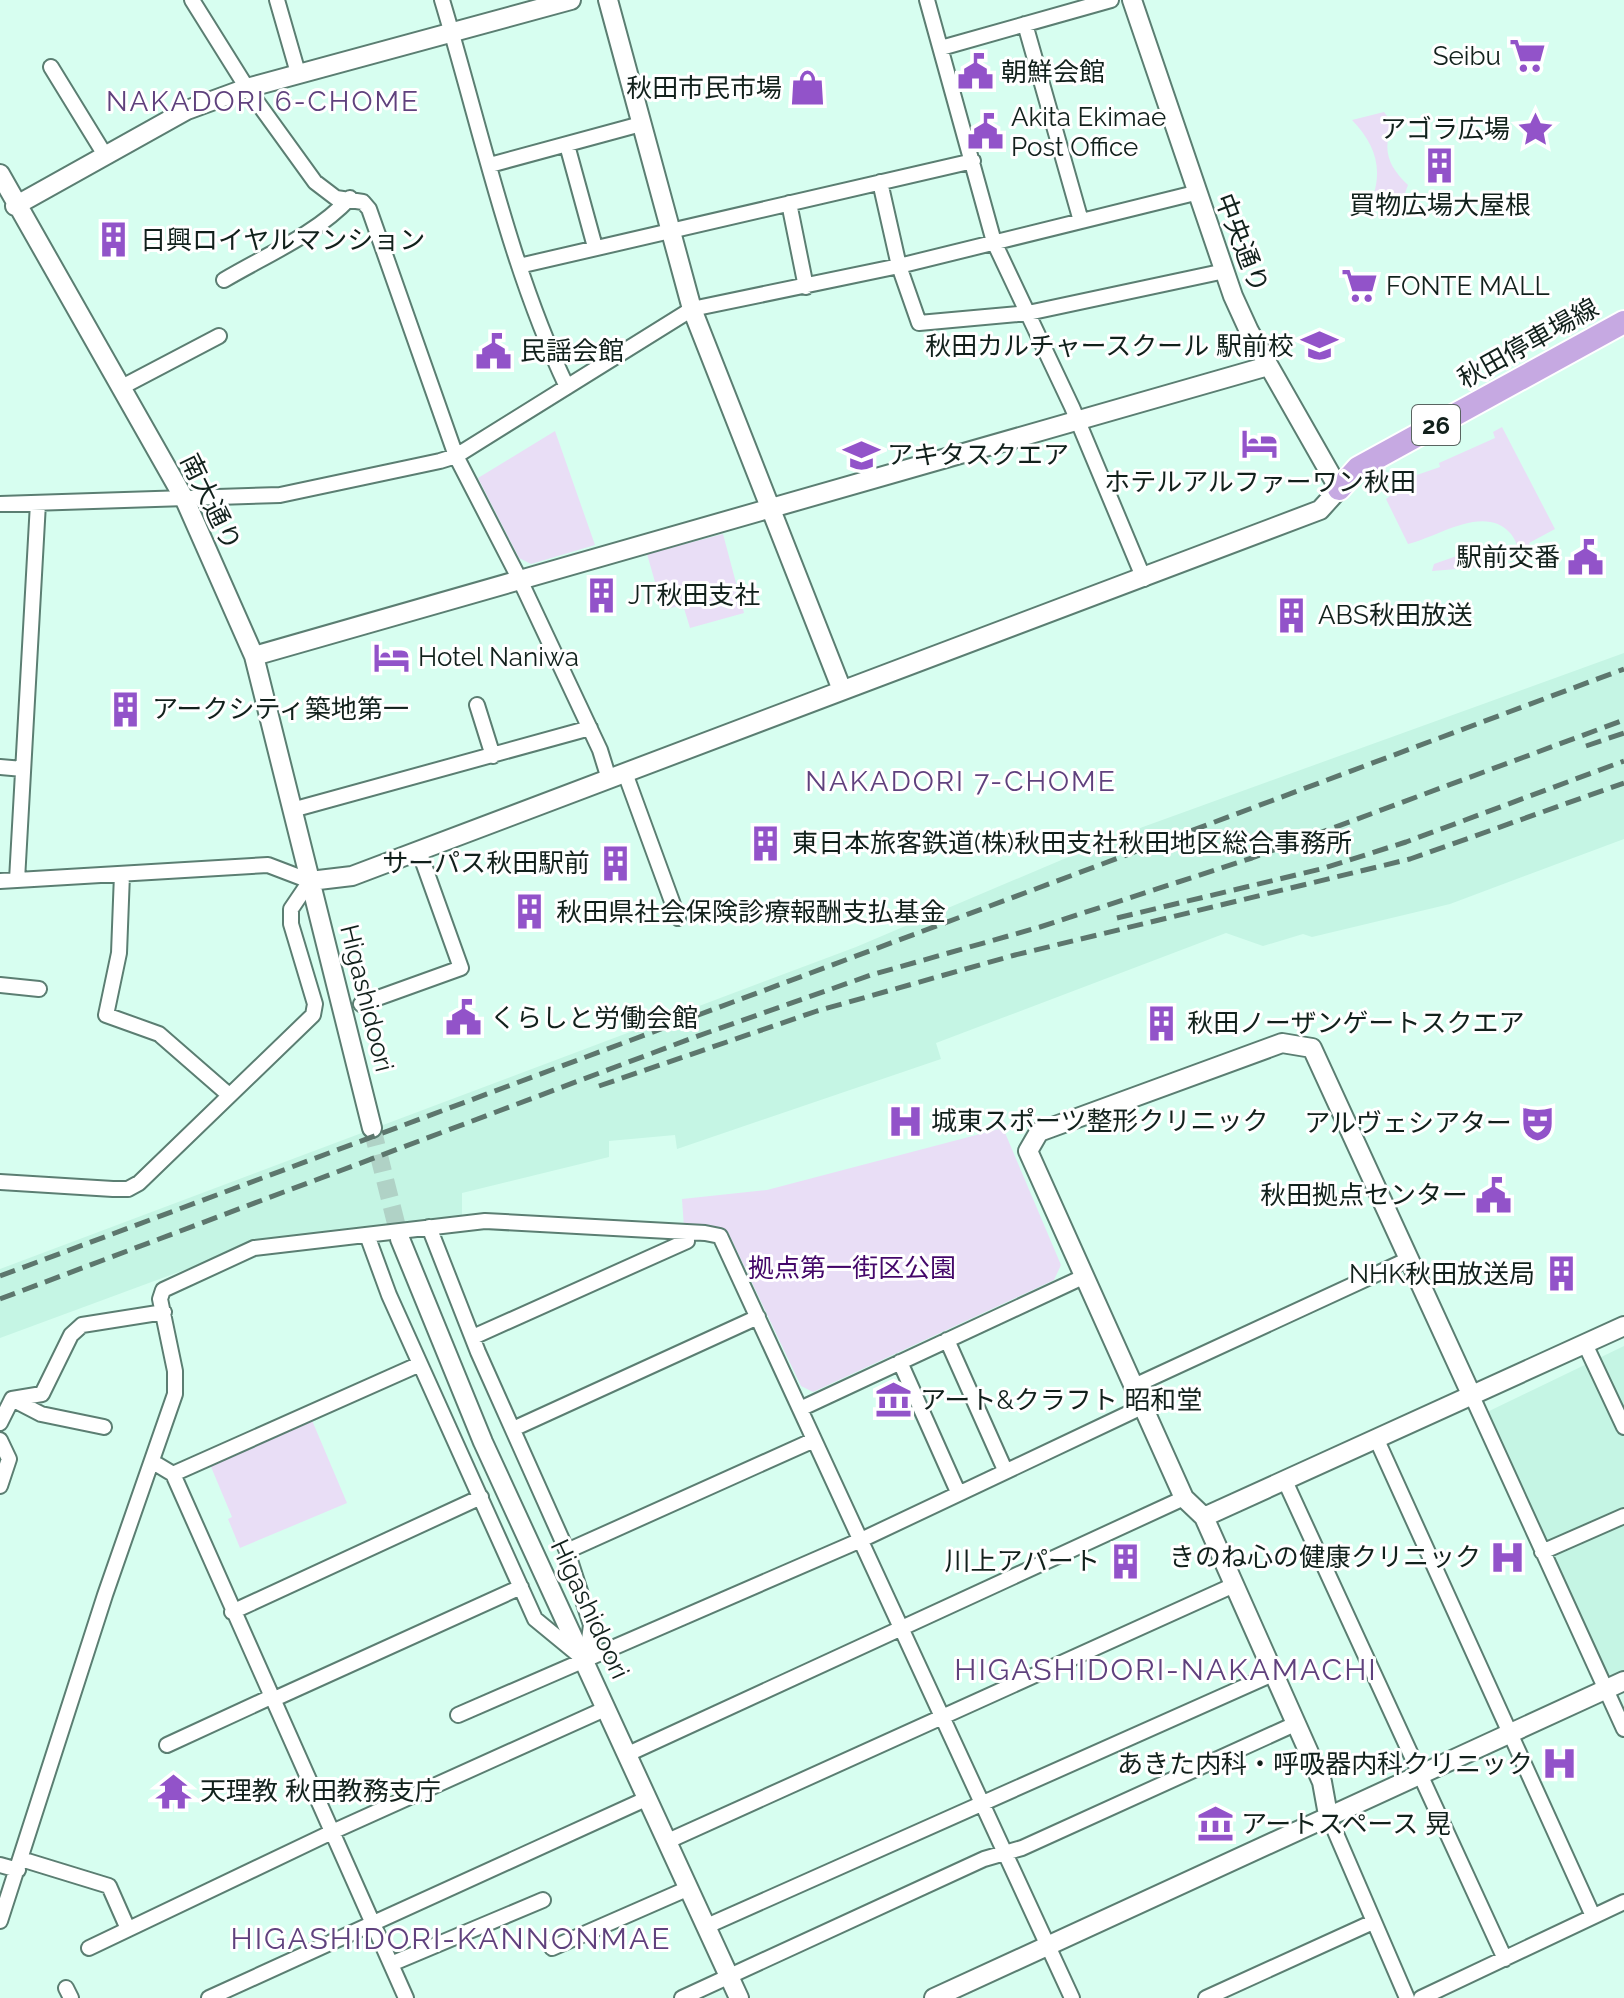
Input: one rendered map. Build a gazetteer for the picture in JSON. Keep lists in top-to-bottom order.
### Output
{
  "streets": {
    "main road": ["秋田停車場線", "26"],
    "street": ["中央通り", "南大通り", "Higashidoori"]
  },
  "crossings": [
    ["中央通り", "秋田停車場線"],
    ["南大通り", "Higashidoori"]
  ],
  "districts": [
    "NAKADORI 6-CHOME",
    "NAKADORI 7-CHOME",
    "HIGASHIDORI-NAKAMACHI",
    "HIGASHIDORI-KANNONMAE"
  ],
  "parks": ["拠点第一街区公園"],
  "places": {
    "supermarket": ["Seibu", "FONTE MALL"],
    "public building": [
      "朝鮮会館",
      "Akita Ekimae Post Office",
      "民謡会館",
      "駅前交番",
      "くらしと労働会館",
      "秋田拠点センター"
    ],
    "shop": ["秋田市民市場"],
    "place": ["アゴラ広場"],
    "building": [
      "買物広場大屋根",
      "日興ロイヤルマンション",
      "JT秋田支社",
      "ABS秋田放送",
      "アークシティ築地第一",
      "東日本旅客鉄道(株)秋田支社秋田地区総合事務所",
      "サーパス秋田駅前",
      "秋田県社会保険診療報酬支払基金",
      "秋田ノーザンゲートスクエア",
      "NHK秋田放送局",
      "川上アパート"
    ],
    "school or university": ["秋田カルチャースクール 駅前校", "アキタスクエア"],
    "hotel": ["ホテルアルファーワン秋田", "Hotel Naniwa"],
    "hospital": ["城東スポーツ整形クリニック", "きのね心の健康クリニック", "あきた内科・呼吸器内科クリニック"],
    "theatre": ["アルヴェシアター"],
    "museum": ["アート&クラフト 昭和堂", "アートスペース 晃"],
    "temple": ["天理教 秋田教務支庁"]
  }
}
